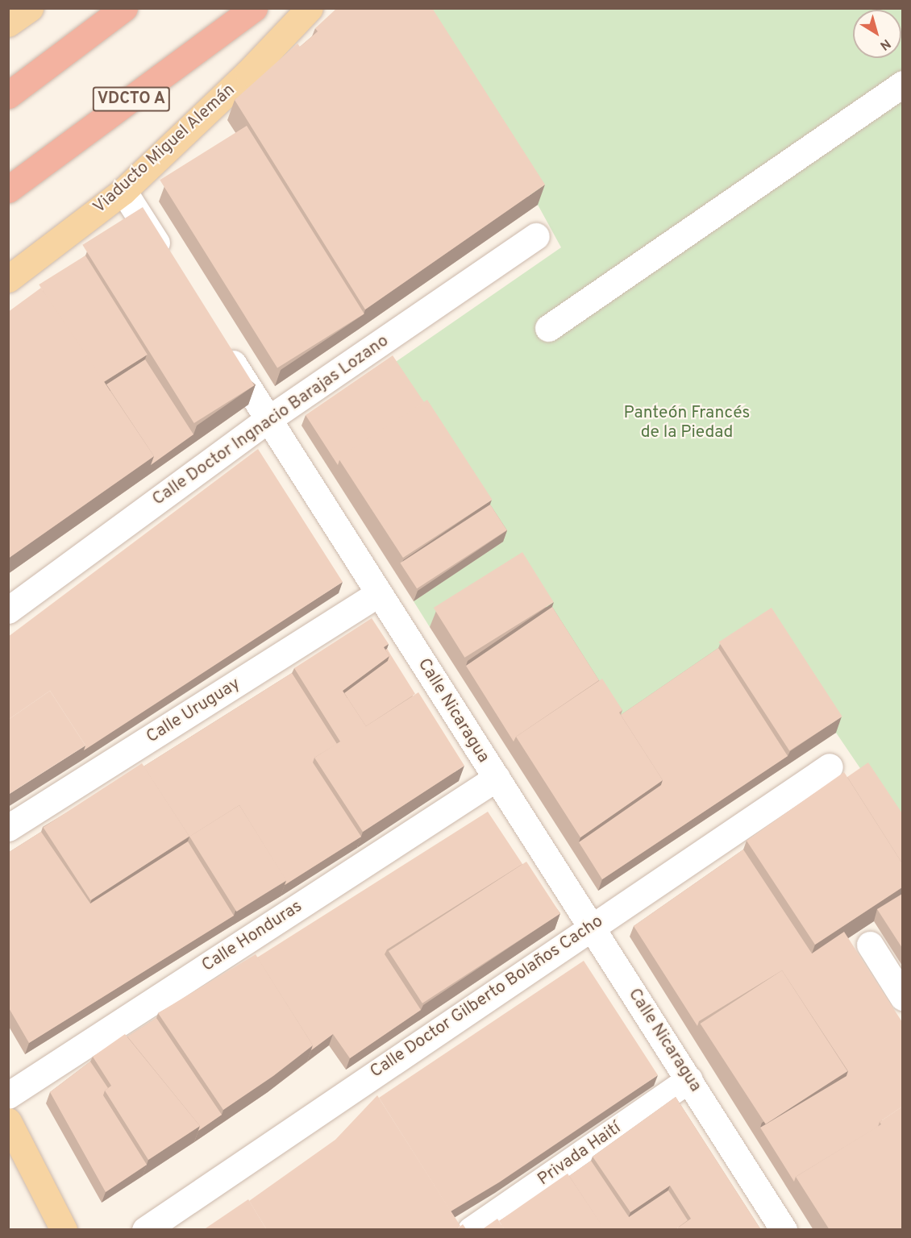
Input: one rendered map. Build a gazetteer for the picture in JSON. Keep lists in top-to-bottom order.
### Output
{
  "streets": {
    "highway": ["VDCTO A"],
    "main road": ["Viaducto Miguel Alemán"],
    "street": [
      "Calle Doctor Ingnacio Barajas Lozano",
      "Calle Uruguay",
      "Calle Nicaragua",
      "Calle Honduras",
      "Calle Doctor Gilberto Bolaños Cacho",
      "Privada Haití"
    ]
  },
  "crossings": [
    ["Calle Doctor Ingnacio Barajas Lozano", "Calle Nicaragua"],
    ["Calle Uruguay", "Calle Nicaragua"],
    ["Calle Nicaragua", "Calle Honduras"],
    ["Calle Nicaragua", "Calle Doctor Gilberto Bolaños Cacho"],
    ["Calle Nicaragua", "Privada Haití"]
  ],
  "parks": ["Panteón Francés de la Piedad"],
  "north": "bottom right"
}
